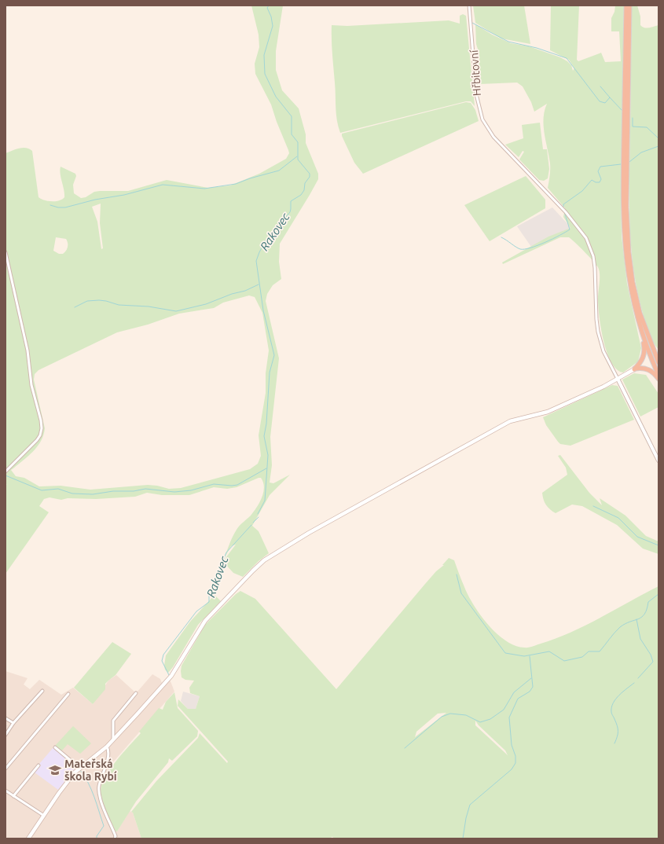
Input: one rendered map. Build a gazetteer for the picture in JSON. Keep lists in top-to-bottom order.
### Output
{
  "streets": {
    "street": ["Hřbitovní"]
  },
  "water": ["Rakovec"],
  "places": {
    "school or university": ["Mateřská škola Rybí"]
  }
}
